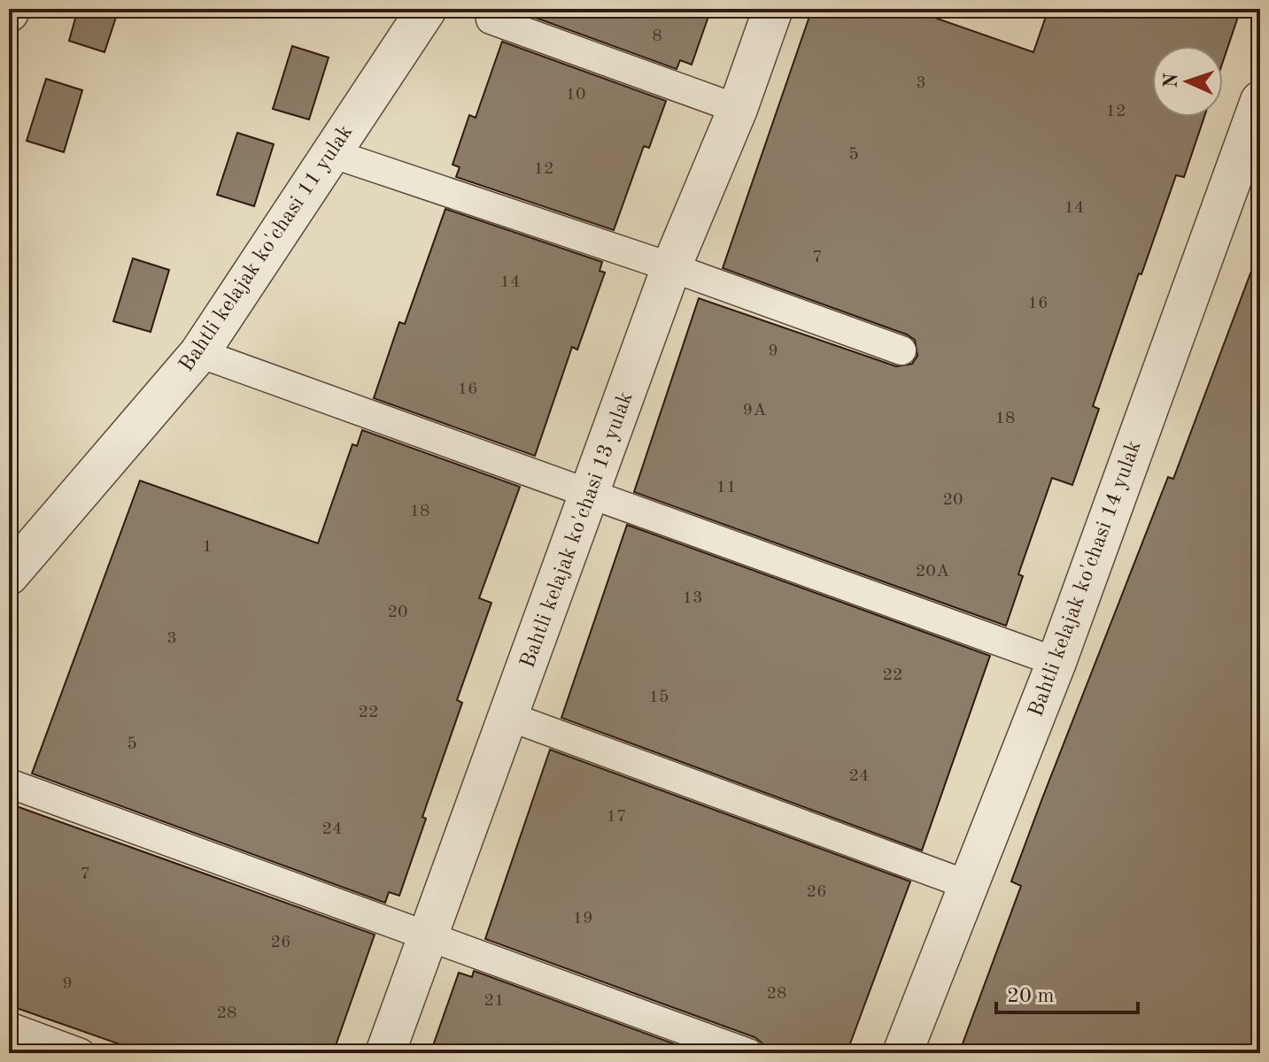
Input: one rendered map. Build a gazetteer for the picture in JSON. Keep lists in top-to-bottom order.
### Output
{
  "streets": {
    "street": ["Bahtli kelajak ko'chasi 11 yulak", "Bahtli kelajak ko'chasi 13 yulak", "Bahtli kelajak ko'chasi 14 yulak"]
  },
  "house_numbers": [
    "8",
    "3",
    "10",
    "12",
    "5",
    "12",
    "14",
    "7",
    "14",
    "16",
    "9",
    "16",
    "9А",
    "18",
    "11",
    "20",
    "18",
    "1",
    "20A",
    "13",
    "20",
    "3",
    "22",
    "15",
    "22",
    "5",
    "24",
    "17",
    "24",
    "7",
    "26",
    "19",
    "26",
    "9",
    "28",
    "21",
    "28"
  ],
  "scale_bar": "20 m",
  "north": "left"
}
